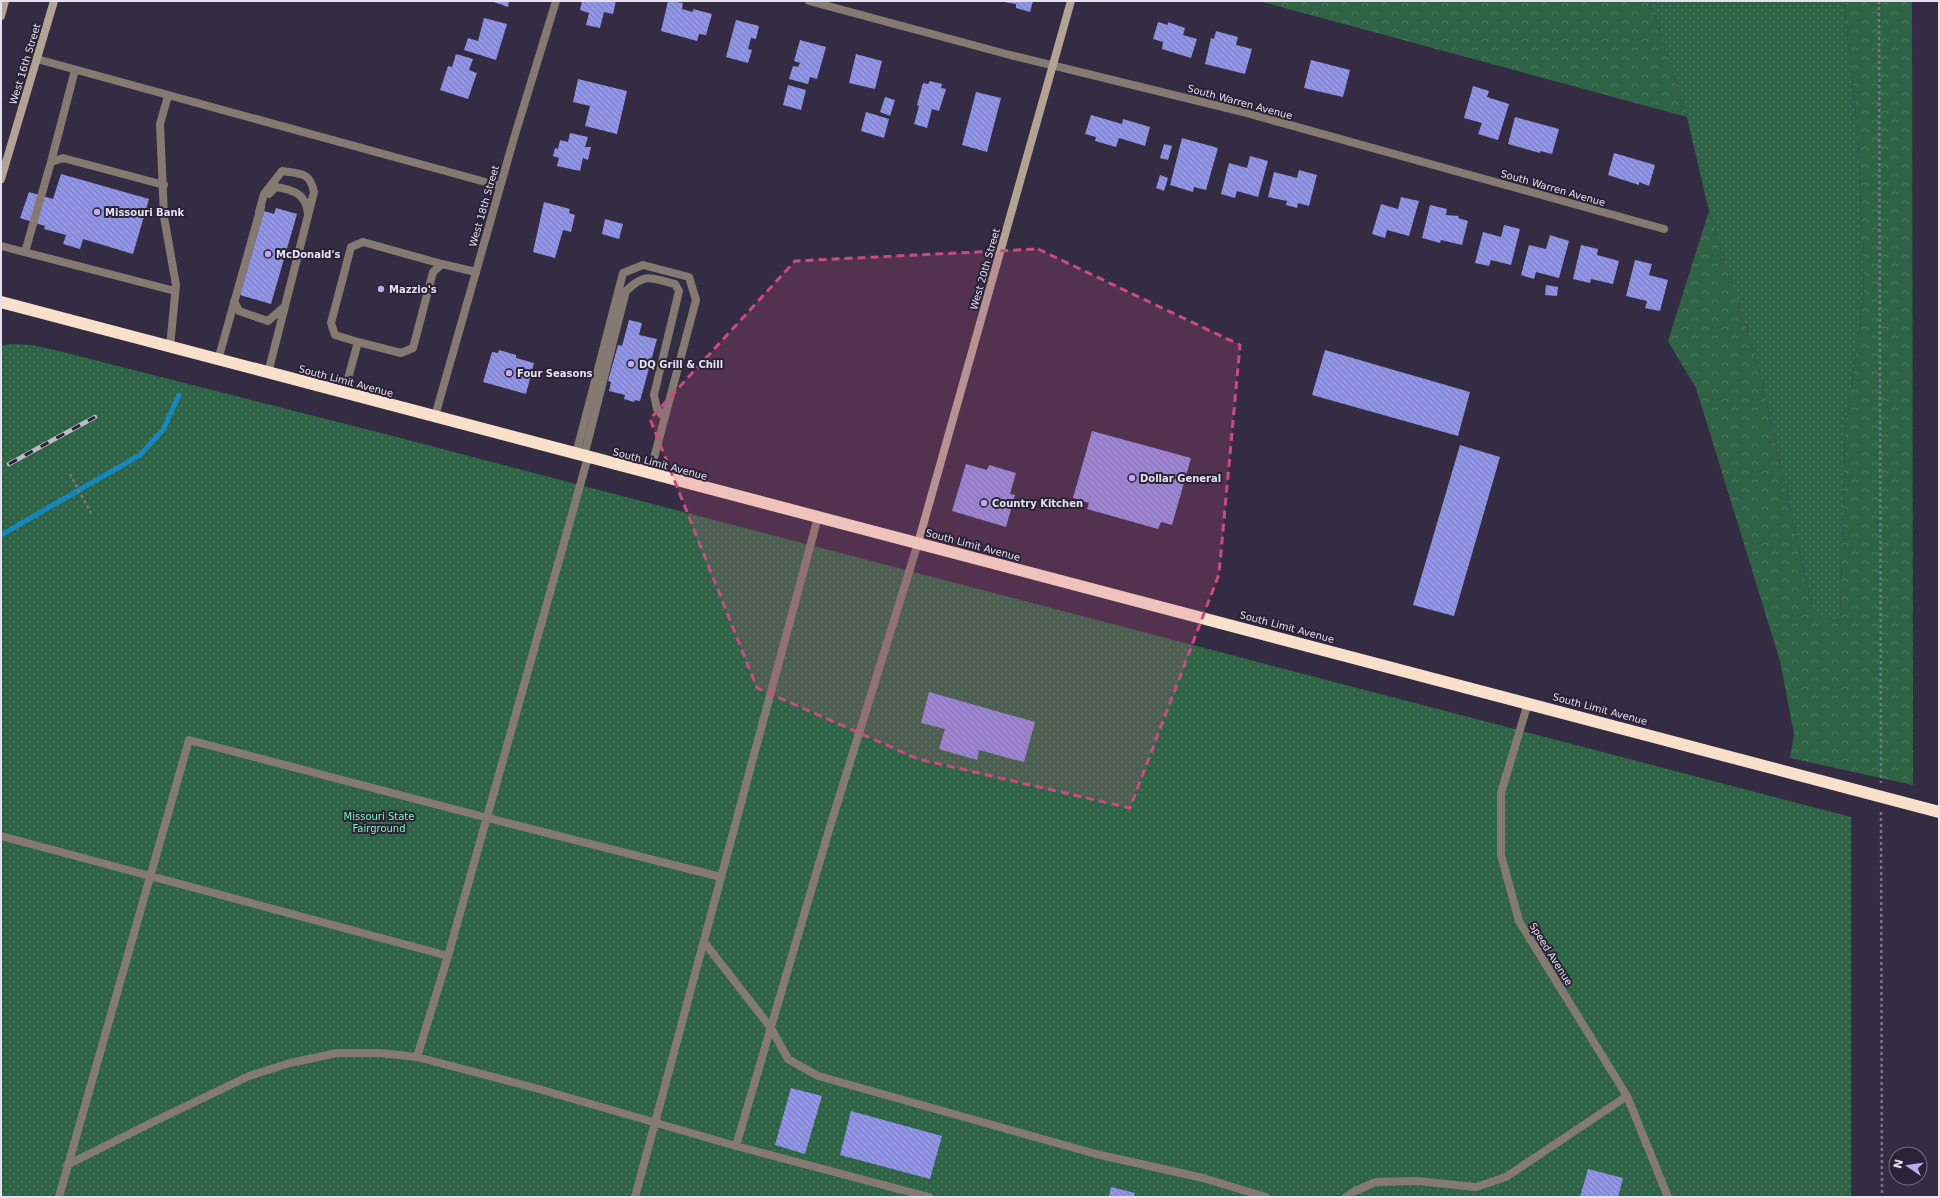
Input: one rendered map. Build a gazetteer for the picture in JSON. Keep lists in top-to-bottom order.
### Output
{
  "streets": {
    "highway": ["South Limit Avenue"],
    "street": [
      "West 16th Street",
      "South Warren Avenue",
      "West 18th Street",
      "West 20th Street",
      "Speed Avenue"
    ]
  },
  "crossings": [
    ["South Warren Avenue", "West 20th Street"],
    ["West 18th Street", "South Limit Avenue"],
    ["West 20th Street", "South Limit Avenue"],
    ["South Limit Avenue", "Speed Avenue"]
  ],
  "parks": ["Missouri State Fairground"],
  "places": [
    "Missouri Bank",
    "McDonald's",
    "Mazzio's",
    "DQ Grill & Chill",
    "Four Seasons",
    "Dollar General",
    "Country Kitchen"
  ],
  "north": "left"
}
